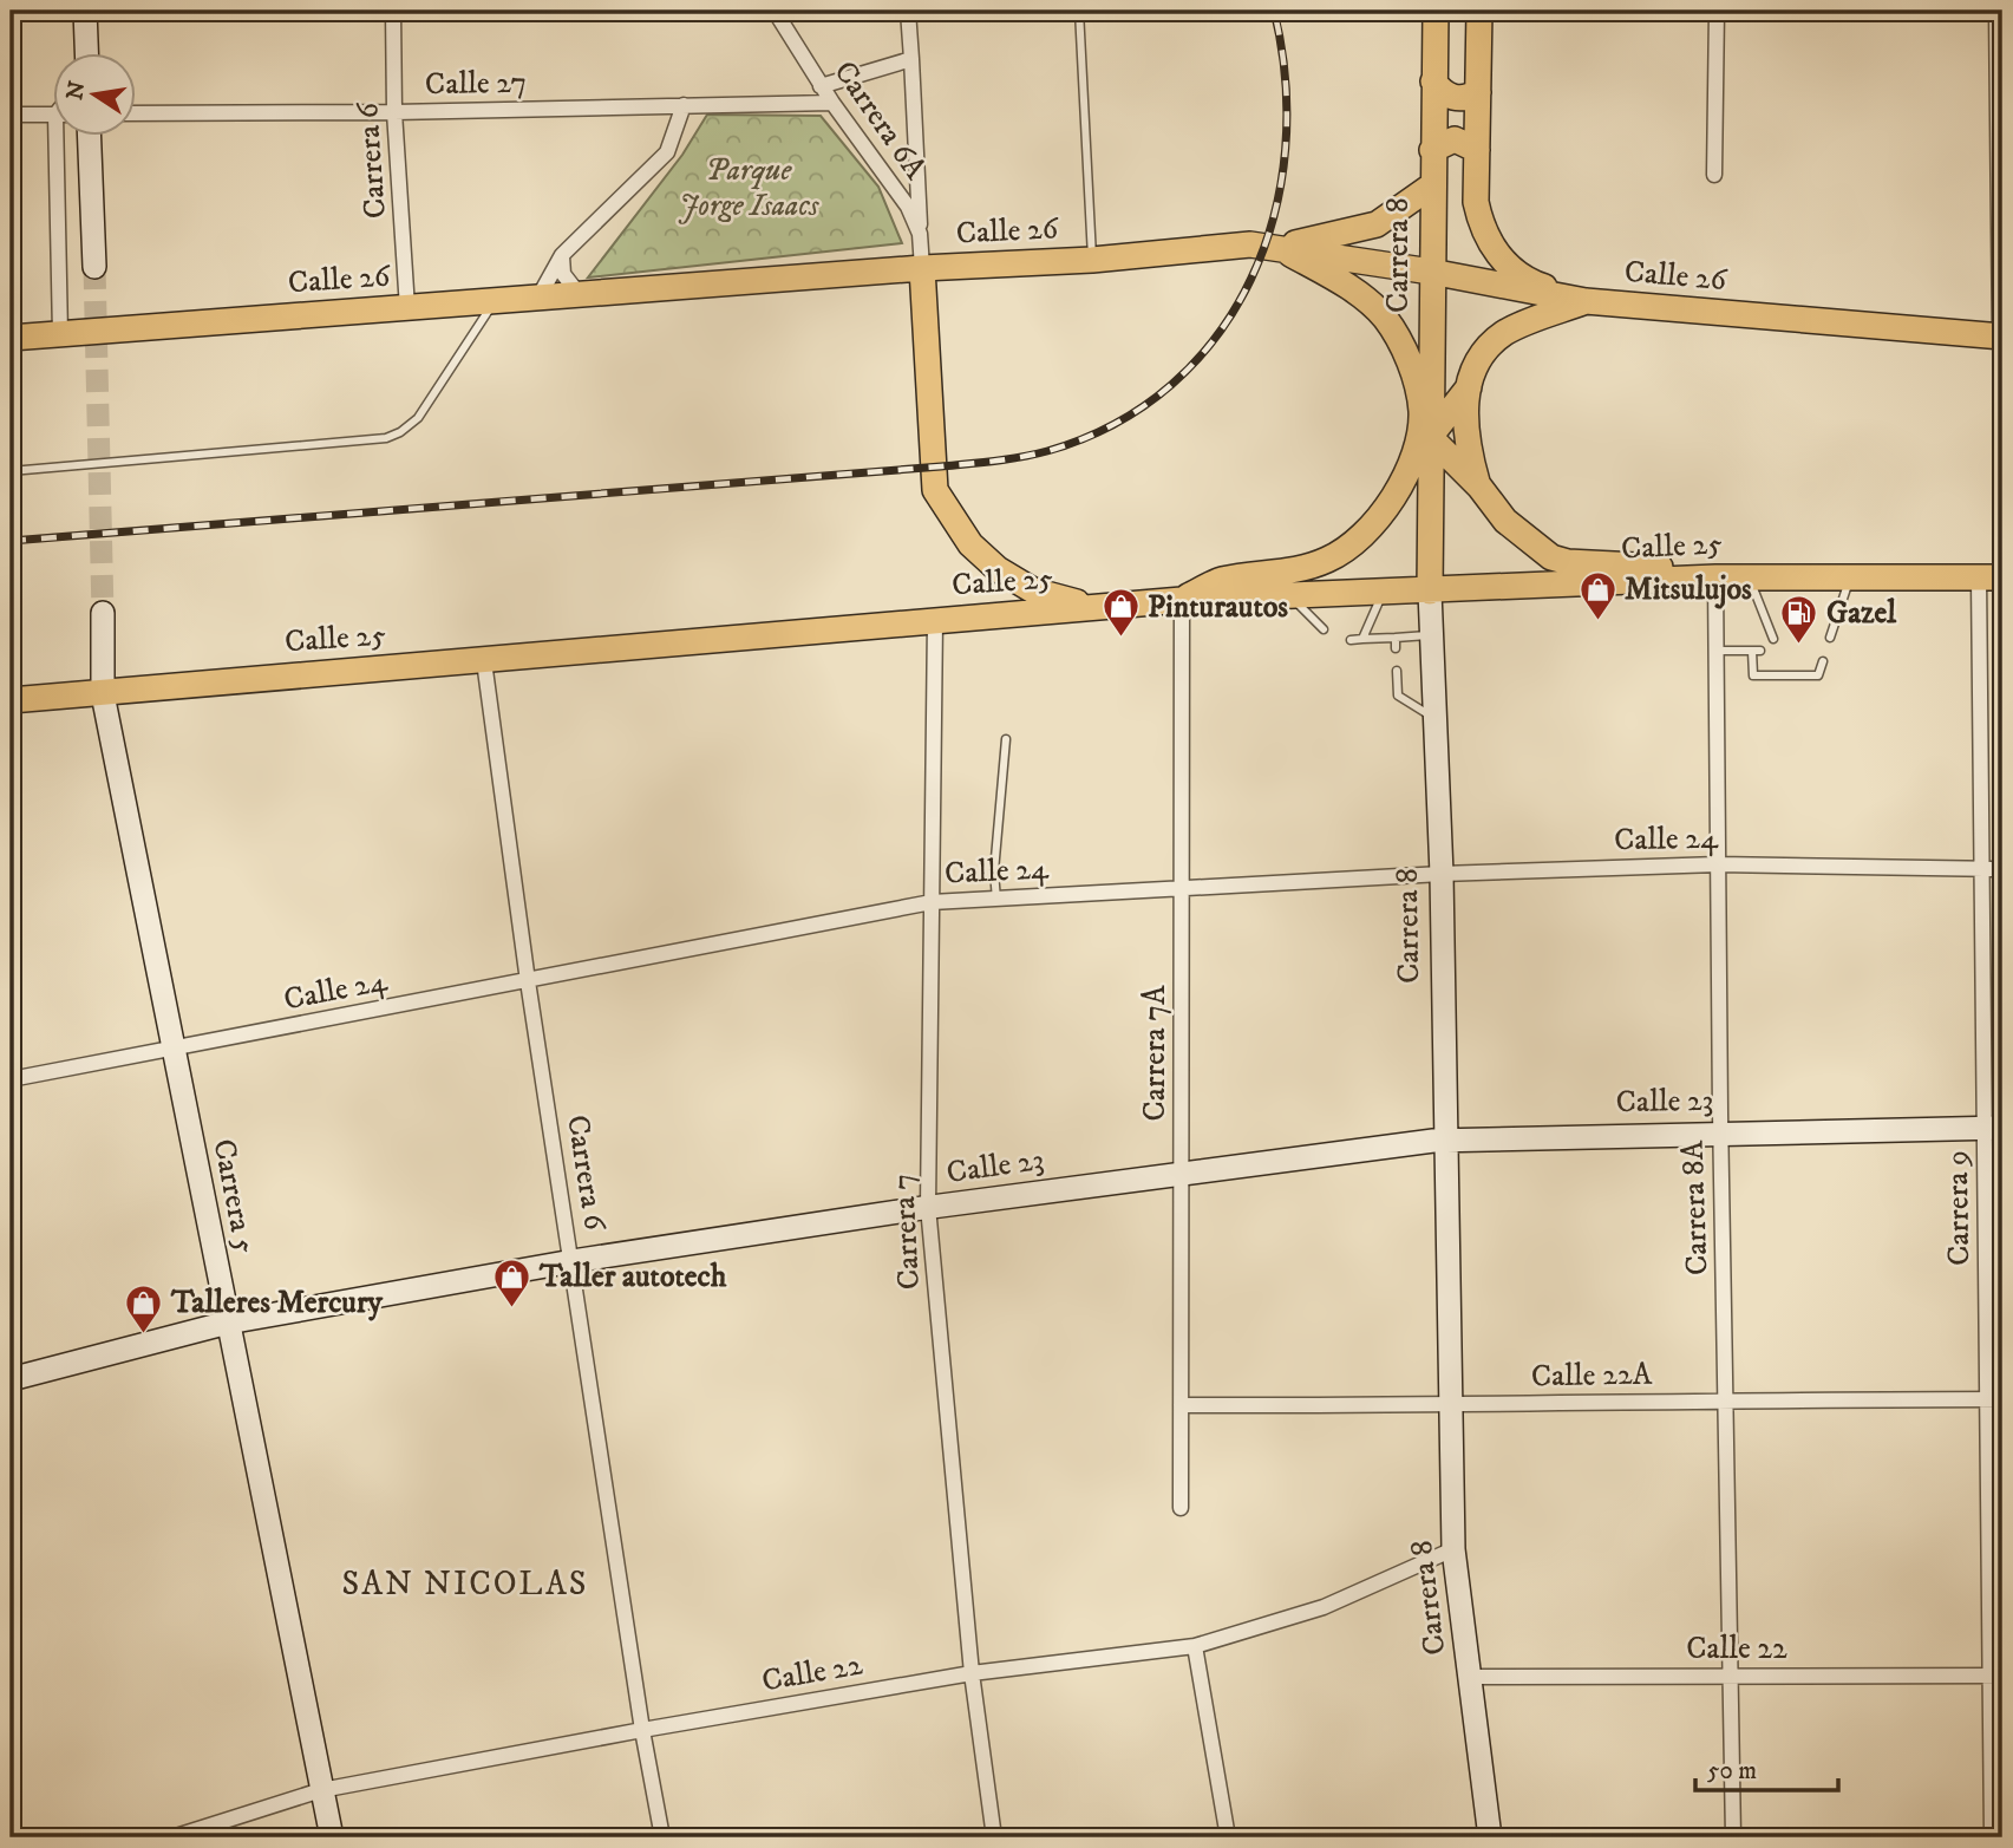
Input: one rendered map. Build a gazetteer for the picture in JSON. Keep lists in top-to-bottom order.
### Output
{
  "streets": {
    "main road": [
      "Calle 26",
      "Carrera 8",
      "Calle 25",
      "Calle 23",
      "Carrera 5"
    ],
    "street": [
      "Calle 27",
      "Carrera 6A",
      "Carrera 6",
      "Calle 24",
      "Carrera 7A",
      "Carrera 8A",
      "Carrera 9",
      "Carrera 7",
      "Calle 22A",
      "Calle 22"
    ]
  },
  "crossings": [
    ["Calle 27", "Carrera 6A"],
    ["Calle 27", "Carrera 6"],
    ["Carrera 6A", "Calle 26"],
    ["Carrera 6", "Calle 26"],
    ["Carrera 6", "Calle 25"],
    ["Carrera 6", "Calle 24"],
    ["Carrera 6", "Calle 23"],
    ["Carrera 6", "Calle 22"],
    ["Calle 26", "Carrera 8"],
    ["Carrera 8", "Calle 25"],
    ["Carrera 8", "Calle 24"],
    ["Carrera 8", "Calle 23"],
    ["Carrera 8", "Calle 22A"],
    ["Carrera 8", "Calle 22"],
    ["Calle 25", "Carrera 7A"],
    ["Calle 25", "Carrera 5"],
    ["Calle 25", "Carrera 8A"],
    ["Calle 25", "Carrera 9"],
    ["Calle 25", "Carrera 7"],
    ["Calle 24", "Carrera 7A"],
    ["Calle 24", "Carrera 5"],
    ["Calle 24", "Carrera 8A"],
    ["Calle 24", "Carrera 9"],
    ["Calle 24", "Carrera 7"],
    ["Carrera 7A", "Calle 23"],
    ["Carrera 7A", "Calle 22A"],
    ["Calle 23", "Carrera 5"],
    ["Calle 23", "Carrera 8A"],
    ["Calle 23", "Carrera 9"],
    ["Calle 23", "Carrera 7"],
    ["Carrera 5", "Calle 22"],
    ["Carrera 8A", "Calle 22A"],
    ["Carrera 8A", "Calle 22"],
    ["Carrera 9", "Calle 22A"],
    ["Carrera 9", "Calle 22"],
    ["Carrera 7", "Calle 22"]
  ],
  "districts": ["SAN NICOLAS"],
  "parks": ["Parque Jorge Isaacs"],
  "places": {
    "shop": [
      "Mitsulujos",
      "Pinturautos",
      "Taller autotech",
      "Talleres Mercury"
    ],
    "fuel station": ["Gazel"]
  },
  "scale_bar": "50 m",
  "north": "left"
}
